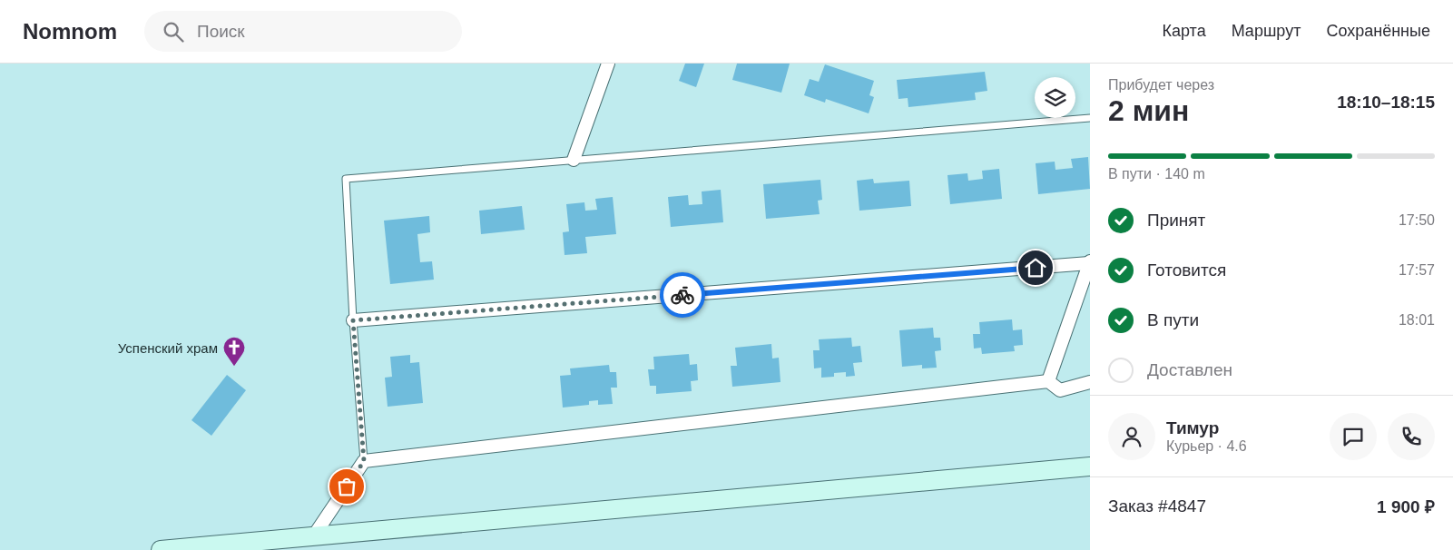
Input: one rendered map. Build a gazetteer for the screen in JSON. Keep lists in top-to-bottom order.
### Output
{
  "places": {
    "church": ["Успенский храм"]
  },
  "page": {
    "header": "Nomnom",
    "search": "Поиск",
    "nav": ["Карта", "Маршрут", "Сохранённые"],
    "heading": ["2 мин", "Прибудет через", "18:10–18:15"],
    "panel": [
      "Тимур",
      "Курьер · 4.6",
      "Заказ #4847",
      "1 900 ₽"
    ],
    "bar": "В пути · 140 m",
    "list": [
      ["Принят", "17:50"],
      ["Готовится", "17:57"],
      ["В пути", "18:01"],
      "Доставлен"
    ]
  }
}
